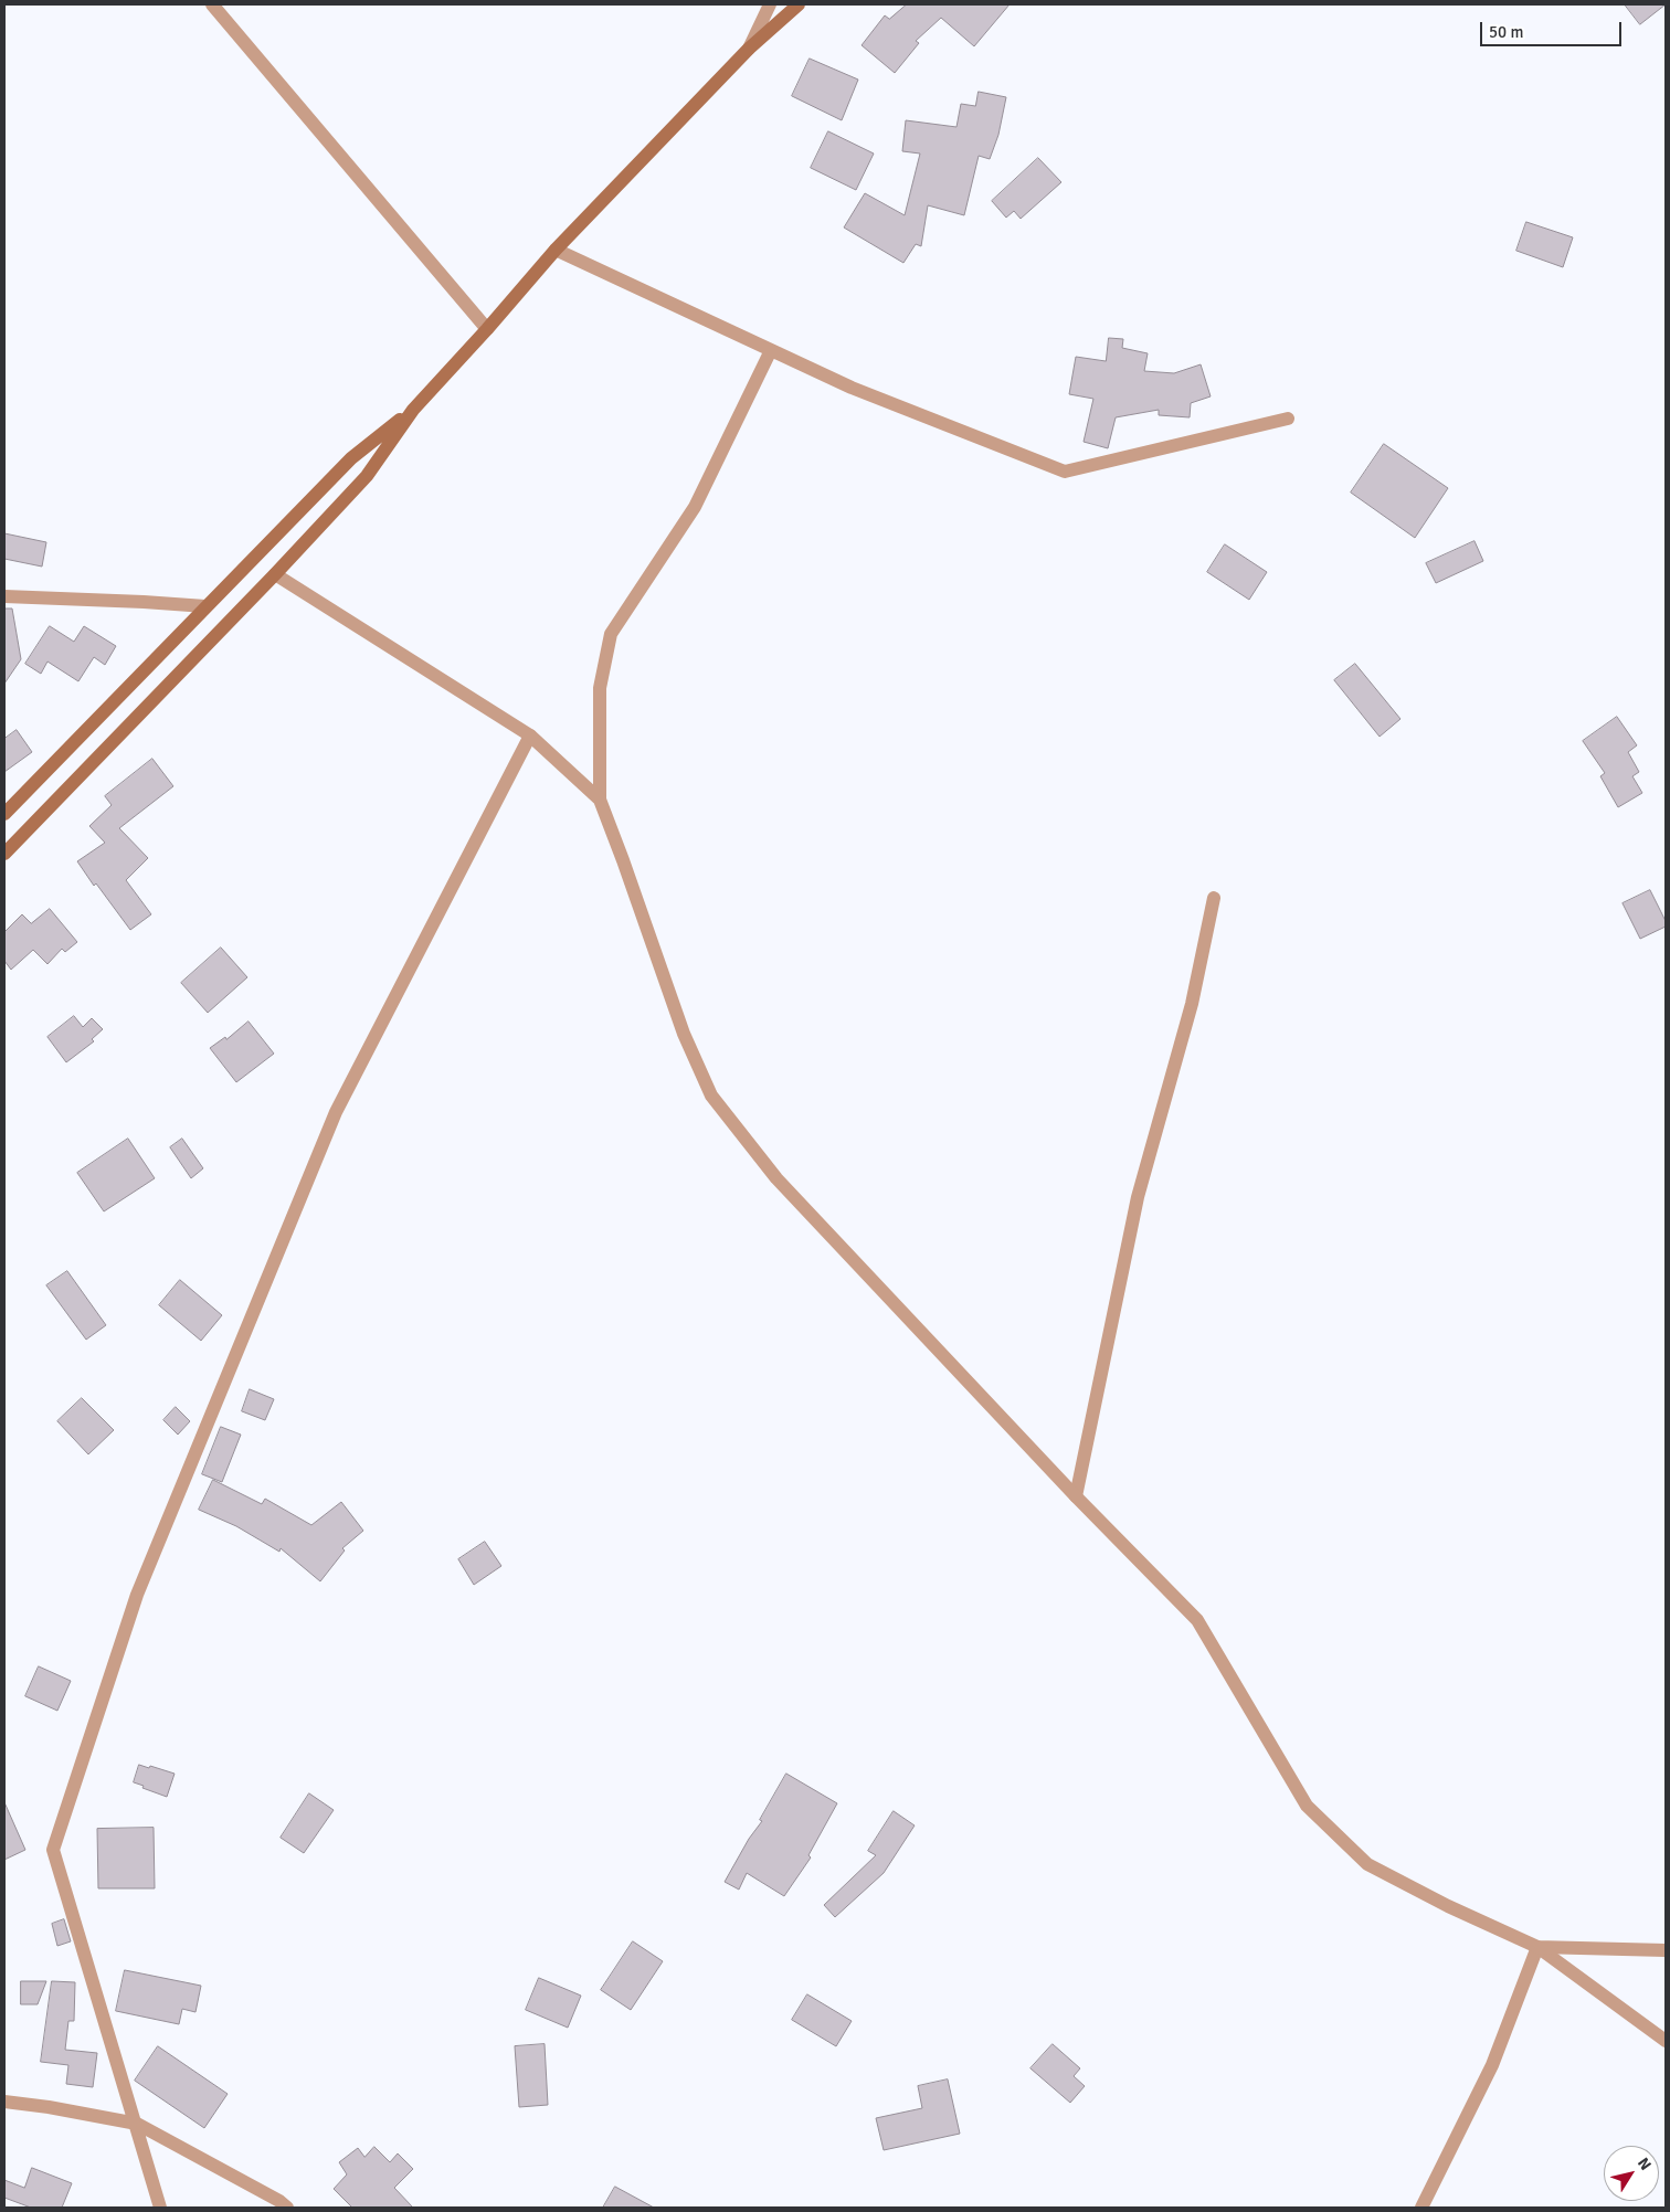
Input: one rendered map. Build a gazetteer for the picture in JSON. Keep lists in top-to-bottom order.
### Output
{
  "scale_bar": "50 m",
  "north": "top right"
}
